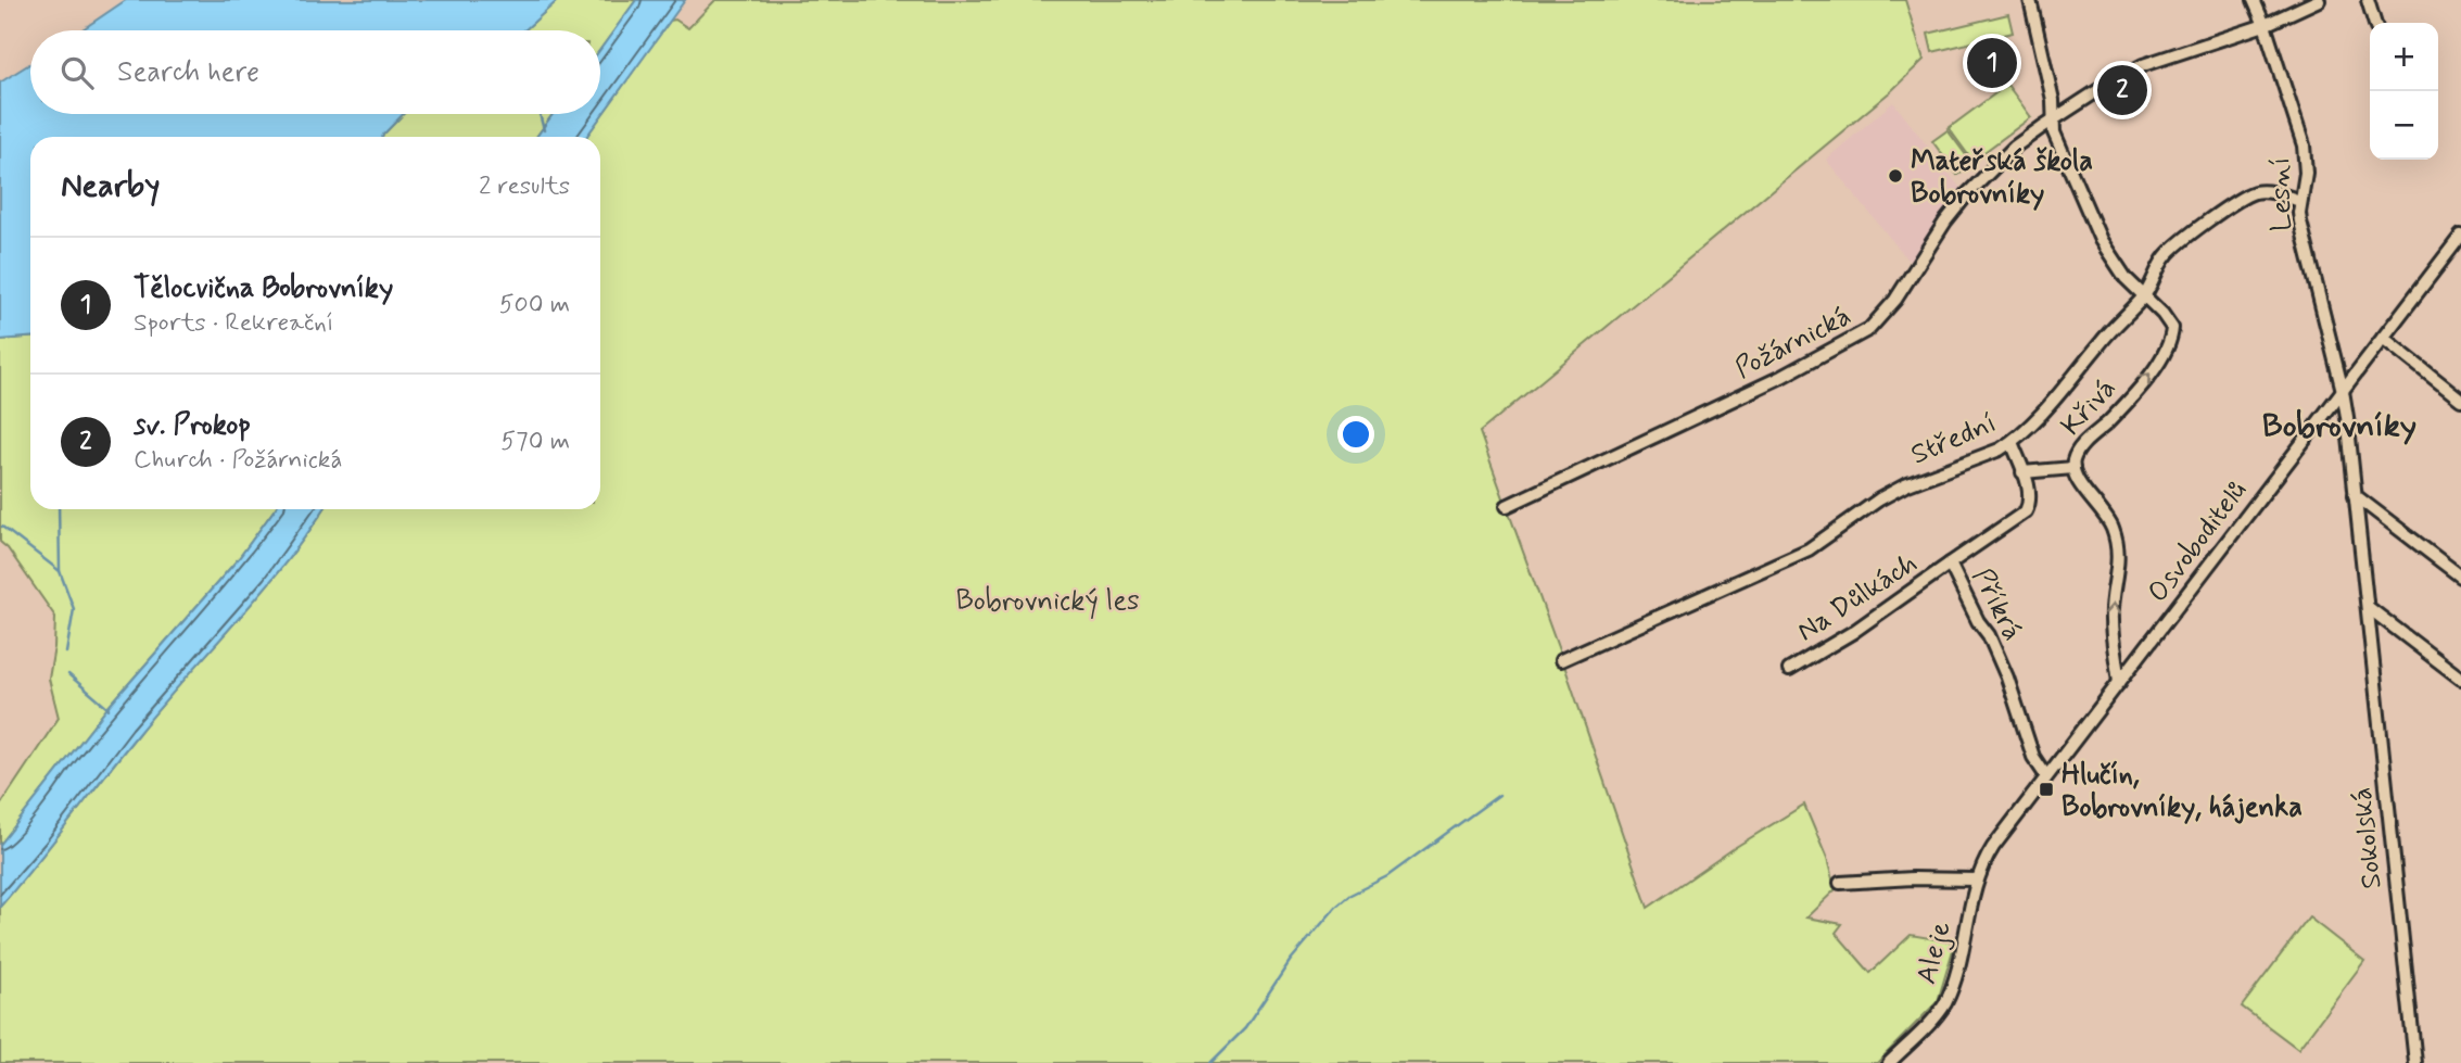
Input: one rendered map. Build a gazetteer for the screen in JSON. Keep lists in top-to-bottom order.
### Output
{
  "streets": {
    "street": [
      "Lesní",
      "Požárnická",
      "Křivá",
      "Střední",
      "Osvoboditelů",
      "Na Důlkách",
      "Příkrá",
      "Sokolská",
      "Aleje"
    ]
  },
  "crossings": [
    ["Lesní", "Požárnická"],
    ["Lesní", "Střední"],
    ["Lesní", "Osvoboditelů"],
    ["Lesní", "Sokolská"],
    ["Křivá", "Střední"],
    ["Křivá", "Osvoboditelů"],
    ["Střední", "Příkrá"],
    ["Osvoboditelů", "Příkrá"],
    ["Osvoboditelů", "Sokolská"],
    ["Osvoboditelů", "Aleje"],
    ["Na Důlkách", "Příkrá"]
  ],
  "one_way": ["Křivá"],
  "districts": ["Bobrovníky"],
  "parks": ["Bobrovnický les"],
  "places": {
    "other": ["Mateřská škola Bobrovníky"],
    "transit": ["Hlučín, Bobrovníky, hájenka"]
  },
  "page": {
    "map_buttons": ["+", "−"],
    "search": "Search here",
    "pins": ["1", "2"],
    "heading": ["Nearby", "2 results"],
    "list": [
      {
        "mark": "1",
        "name": "Tělocvična Bobrovníky",
        "note": "Sports · Rekreační",
        "value": "500 m"
      },
      {
        "mark": "2",
        "name": "sv. Prokop",
        "note": "Church · Požárnická",
        "value": "570 m"
      }
    ]
  }
}
